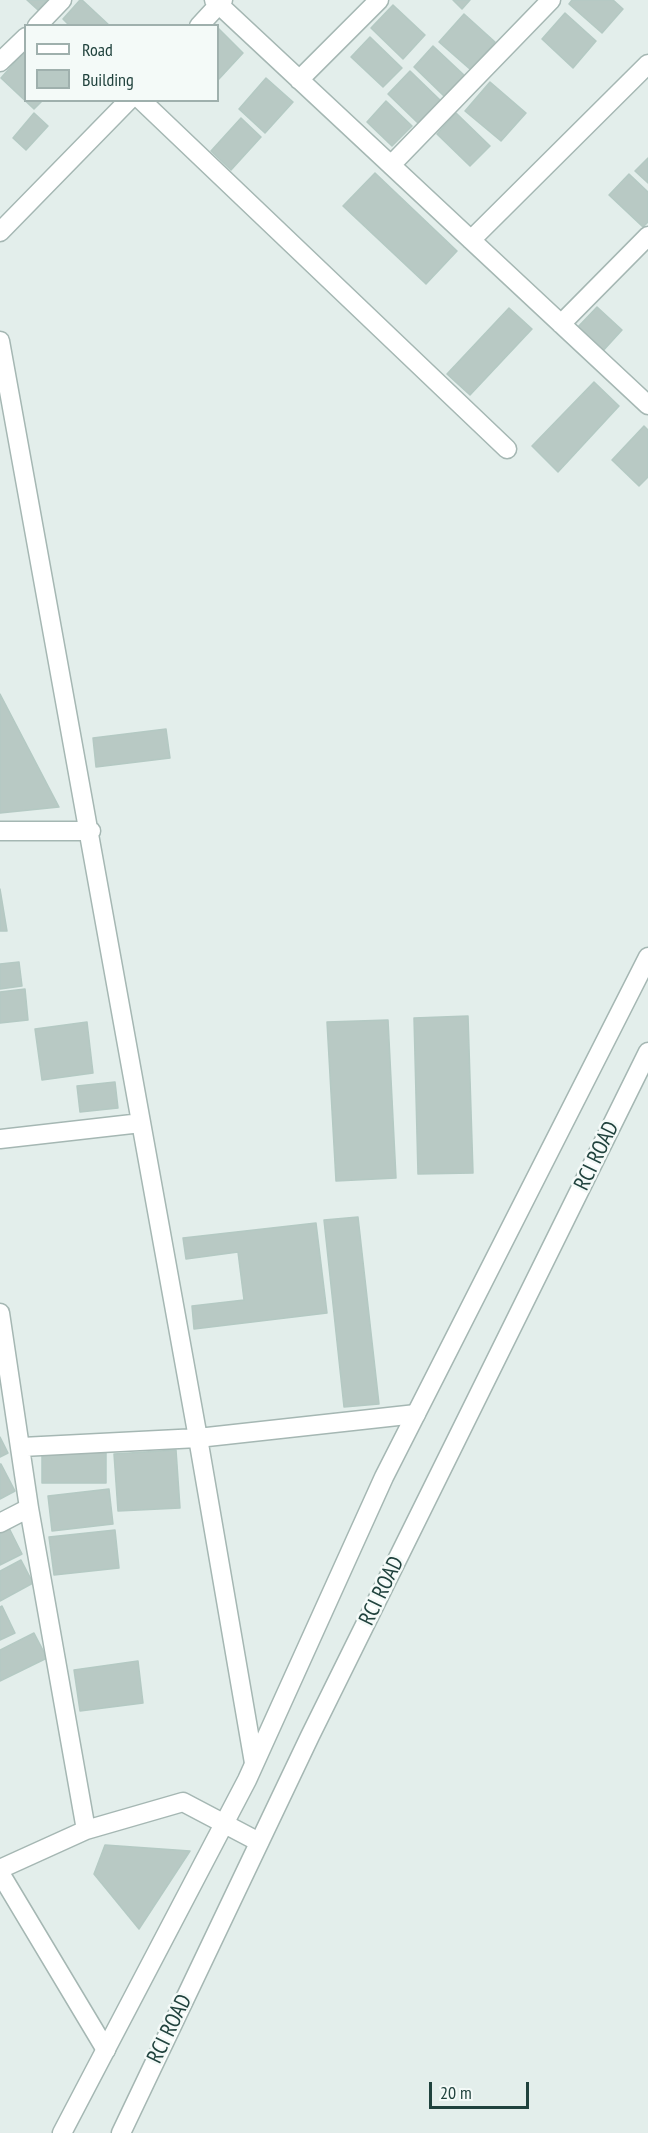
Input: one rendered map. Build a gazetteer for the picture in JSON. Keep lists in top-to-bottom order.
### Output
{
  "streets": {
    "street": ["RCI ROAD"]
  },
  "legend": ["Road", "Building"],
  "scale_bar": "20 m"
}
